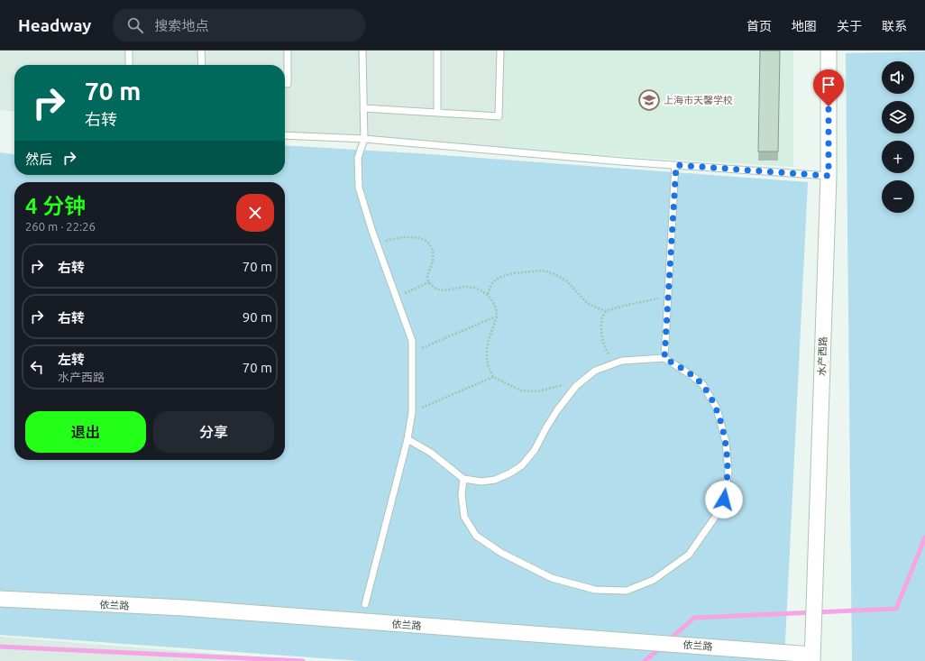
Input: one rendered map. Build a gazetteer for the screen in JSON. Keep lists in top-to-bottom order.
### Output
{
  "streets": {
    "street": ["水产西路", "依兰路"]
  },
  "crossings": [
    ["水产西路", "依兰路"]
  ],
  "places": {
    "school or university": ["上海市天馨学校"]
  },
  "page": {
    "header": "Headway",
    "search": "搜索地点",
    "nav": [
      "首页",
      "地图",
      "关于",
      "联系"
    ],
    "map_buttons": ["+", "−"],
    "turn": ["70 m", "右转"],
    "then": "然后",
    "heading": ["4 分钟", "260 m · 22:26"],
    "list": [
      {
        "name": "右转",
        "value": "70 m"
      },
      {
        "name": "右转",
        "value": "90 m"
      },
      {
        "name": "左转",
        "note": "水产西路",
        "value": "70 m"
      }
    ],
    "buttons": ["退出", "分享"]
  }
}
